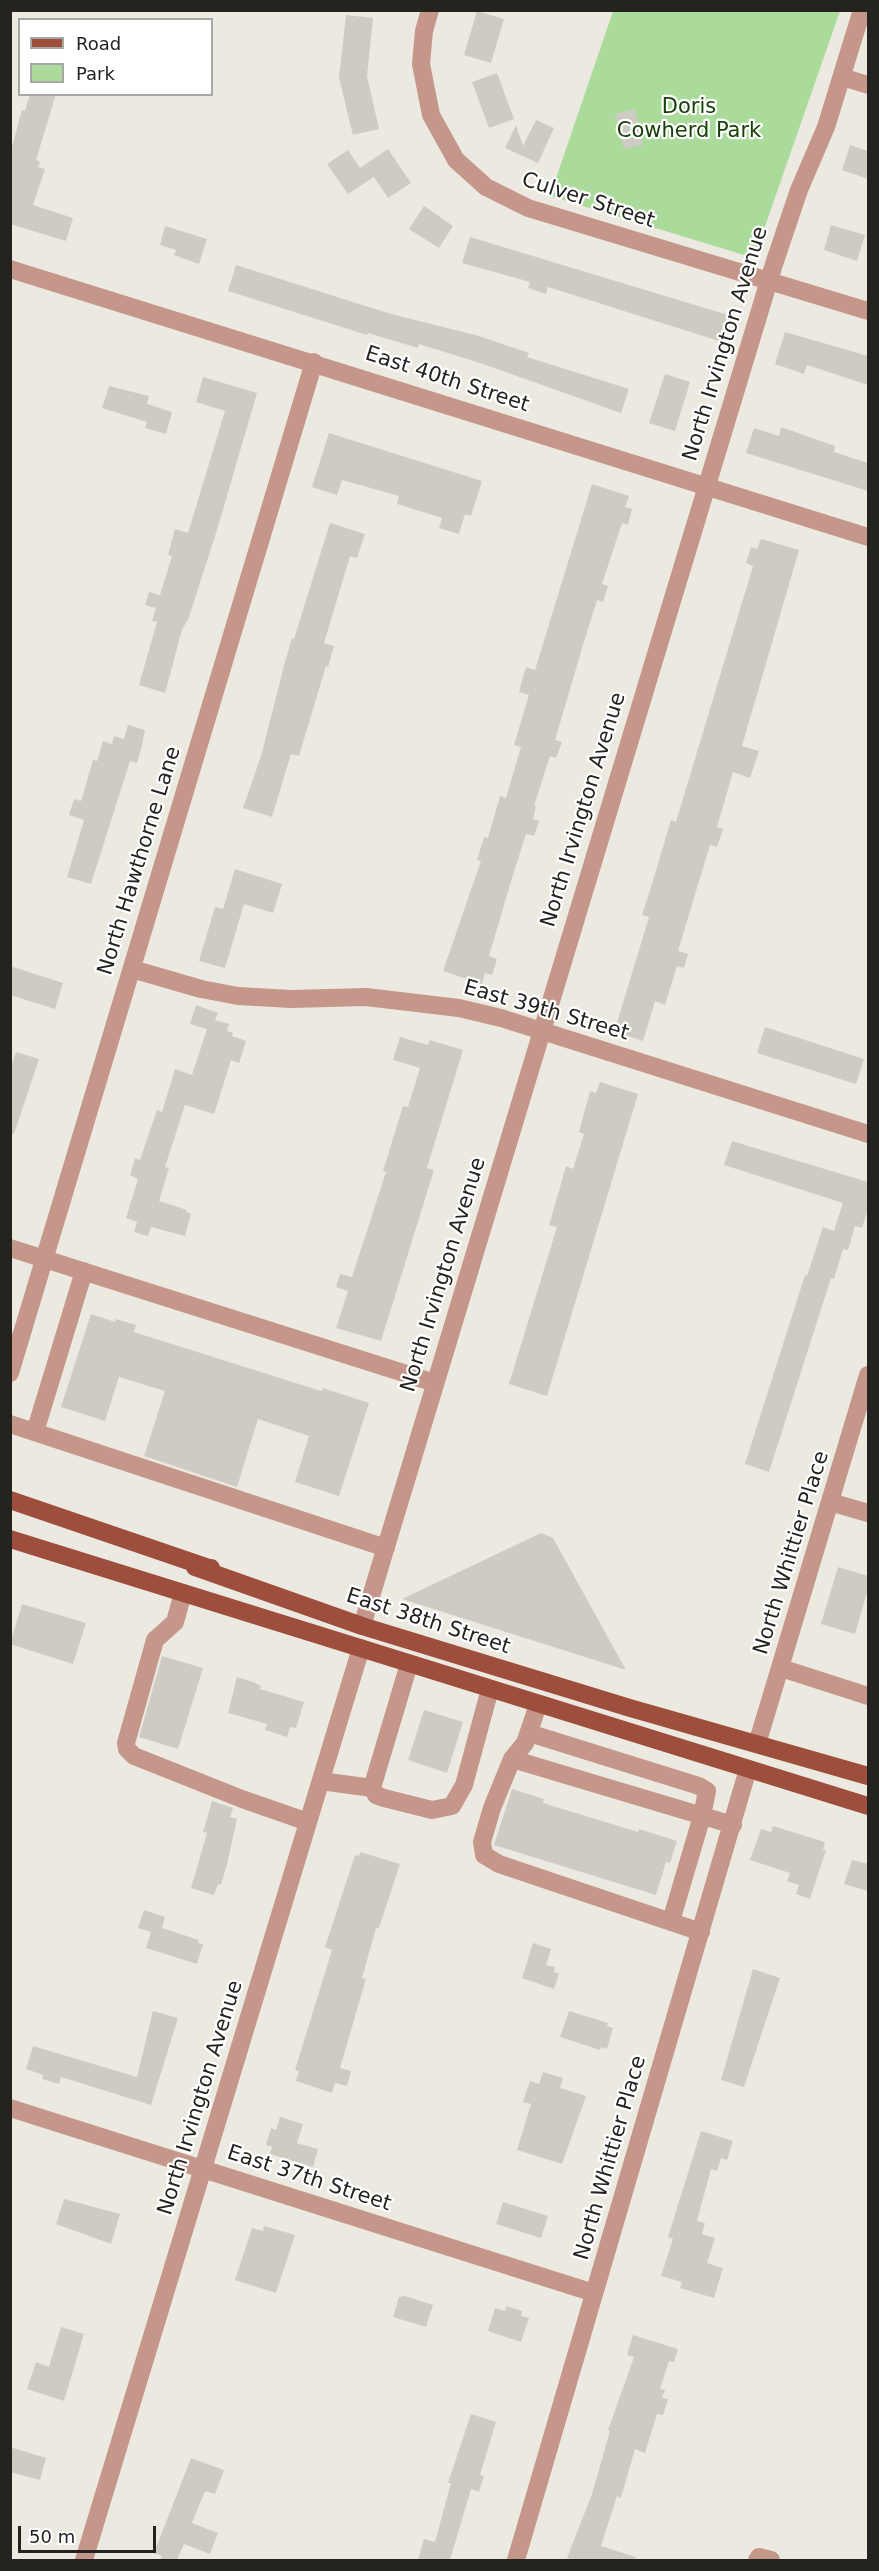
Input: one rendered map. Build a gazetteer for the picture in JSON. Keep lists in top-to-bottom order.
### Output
{
  "streets": {
    "main road": ["East 38th Street"],
    "street": [
      "Culver Street",
      "North Irvington Avenue",
      "East 40th Street",
      "North Hawthorne Lane",
      "East 39th Street",
      "North Whittier Place",
      "East 37th Street"
    ]
  },
  "crossings": [
    ["Culver Street", "North Irvington Avenue"],
    ["North Irvington Avenue", "East 40th Street"],
    ["North Irvington Avenue", "East 39th Street"],
    ["North Irvington Avenue", "East 38th Street"],
    ["North Irvington Avenue", "East 37th Street"],
    ["East 40th Street", "North Hawthorne Lane"],
    ["North Hawthorne Lane", "East 39th Street"],
    ["North Whittier Place", "East 38th Street"],
    ["North Whittier Place", "East 37th Street"]
  ],
  "parks": ["Doris Cowherd Park"],
  "legend": ["Road", "Park"],
  "scale_bar": "50 m"
}
